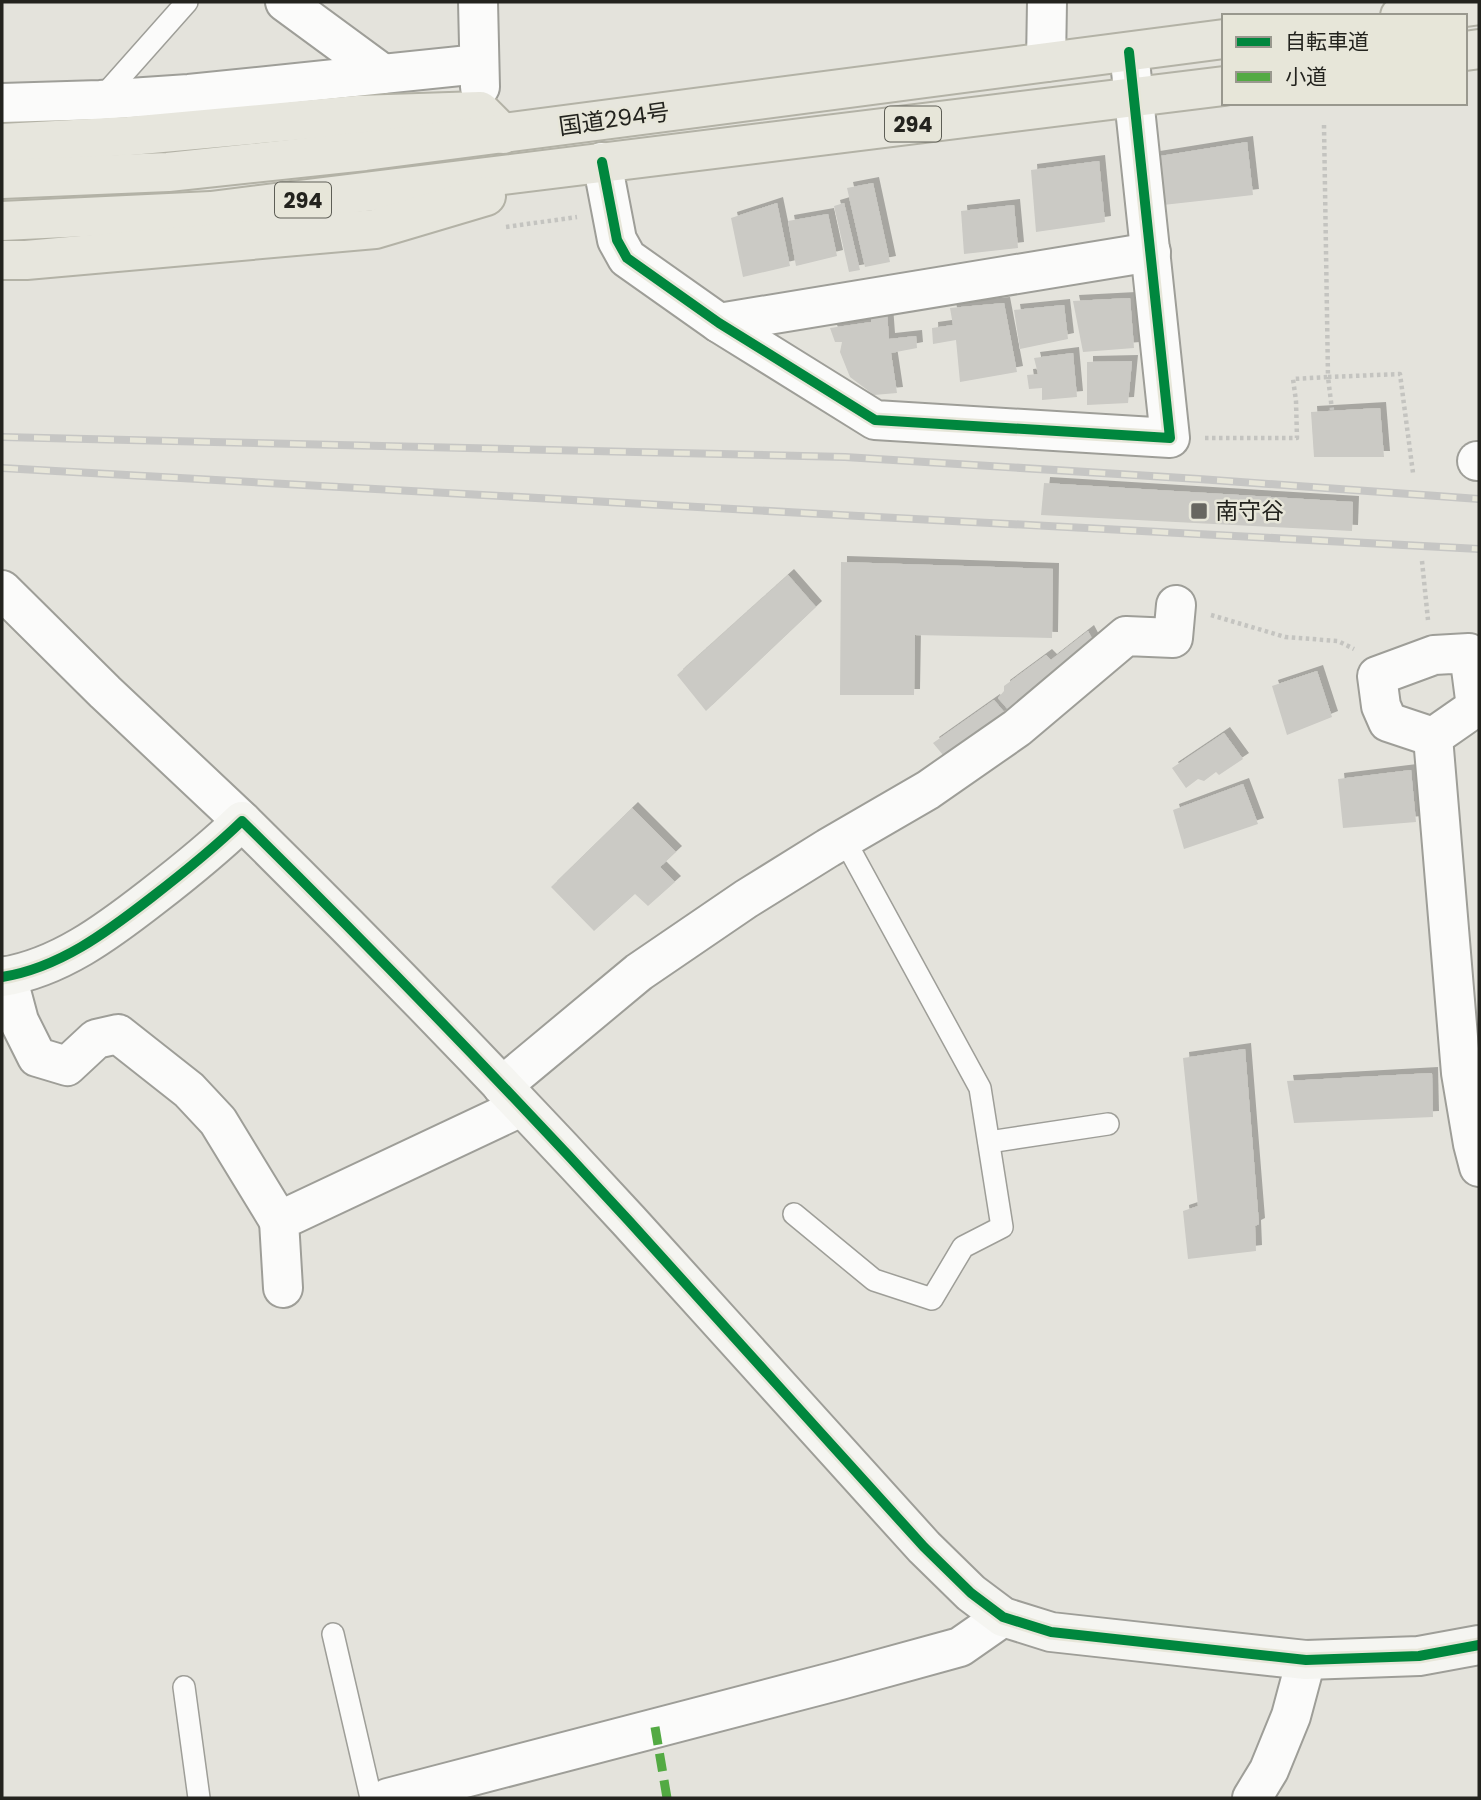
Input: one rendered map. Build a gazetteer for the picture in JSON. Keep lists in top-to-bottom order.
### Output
{
  "streets": {
    "highway": ["国道294号", "294"]
  },
  "places": {
    "transit": ["南守谷"]
  },
  "legend": ["自転車道", "小道"]
}
